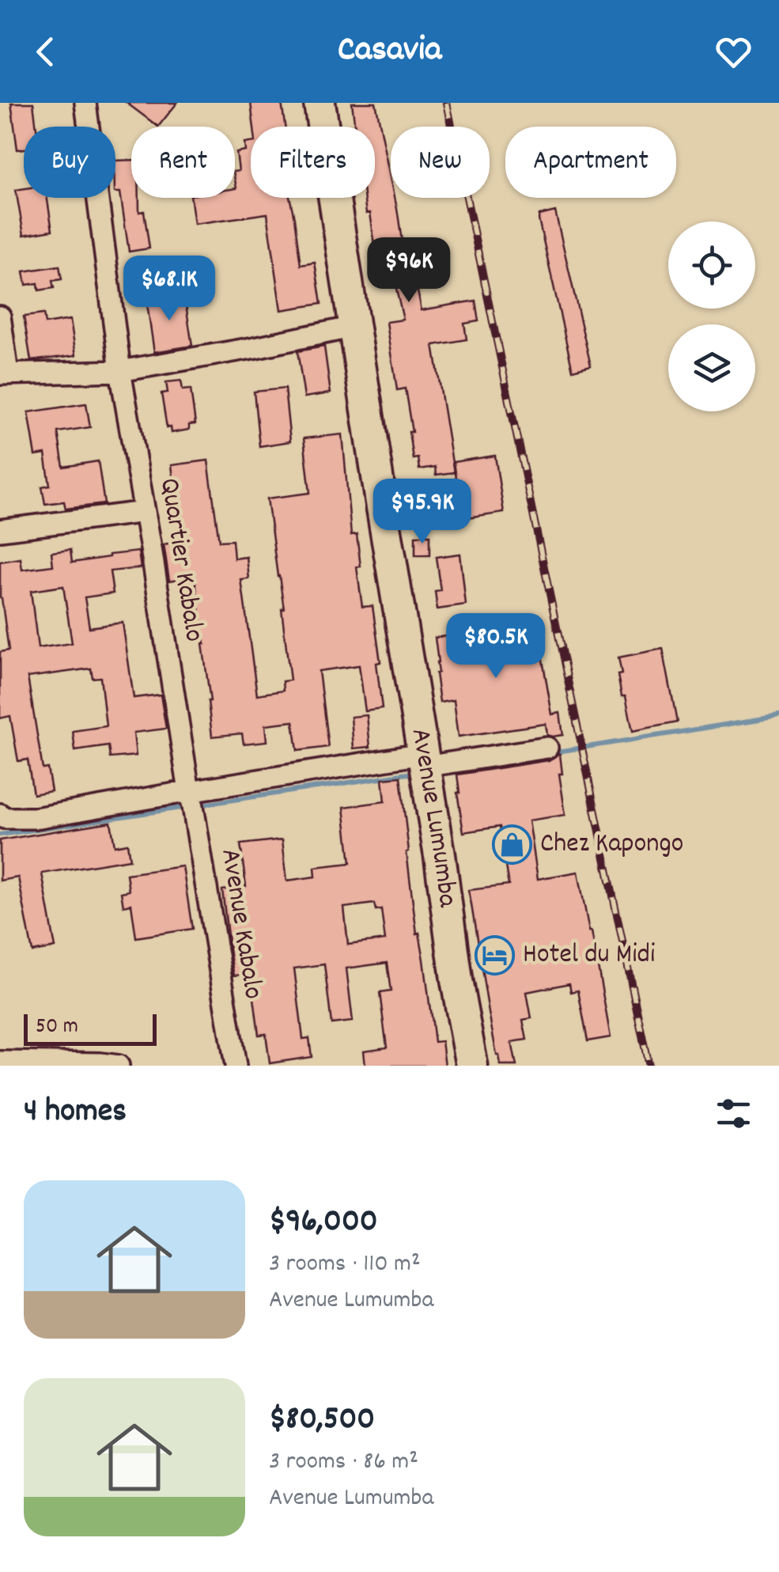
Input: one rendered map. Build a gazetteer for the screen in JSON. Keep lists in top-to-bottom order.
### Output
{
  "streets": {
    "highway": ["Avenue Lumumba"],
    "street": ["Quartier Kabalo", "Avenue Kabalo"]
  },
  "crossings": [
    ["Quartier Kabalo", "Avenue Kabalo"]
  ],
  "places": {
    "shop": ["Chez Kapongo"],
    "hotel": ["Hotel du Midi"]
  },
  "scale_bar": "50 m",
  "page": {
    "header": "Casavia",
    "chip": [
      "Buy",
      "Rent",
      "Filters",
      "New",
      "Apartment"
    ],
    "price": [
      "$96K",
      "$68.1K",
      "$95.9K",
      "$80.5K"
    ],
    "scale": "50 m",
    "heading": "4 homes",
    "list": [
      {
        "name": "$96,000",
        "note": "3 rooms · 110 m² · Avenue Lumumba"
      },
      {
        "name": "$80,500",
        "note": "3 rooms · 86 m² · Avenue Lumumba"
      }
    ]
  }
}
